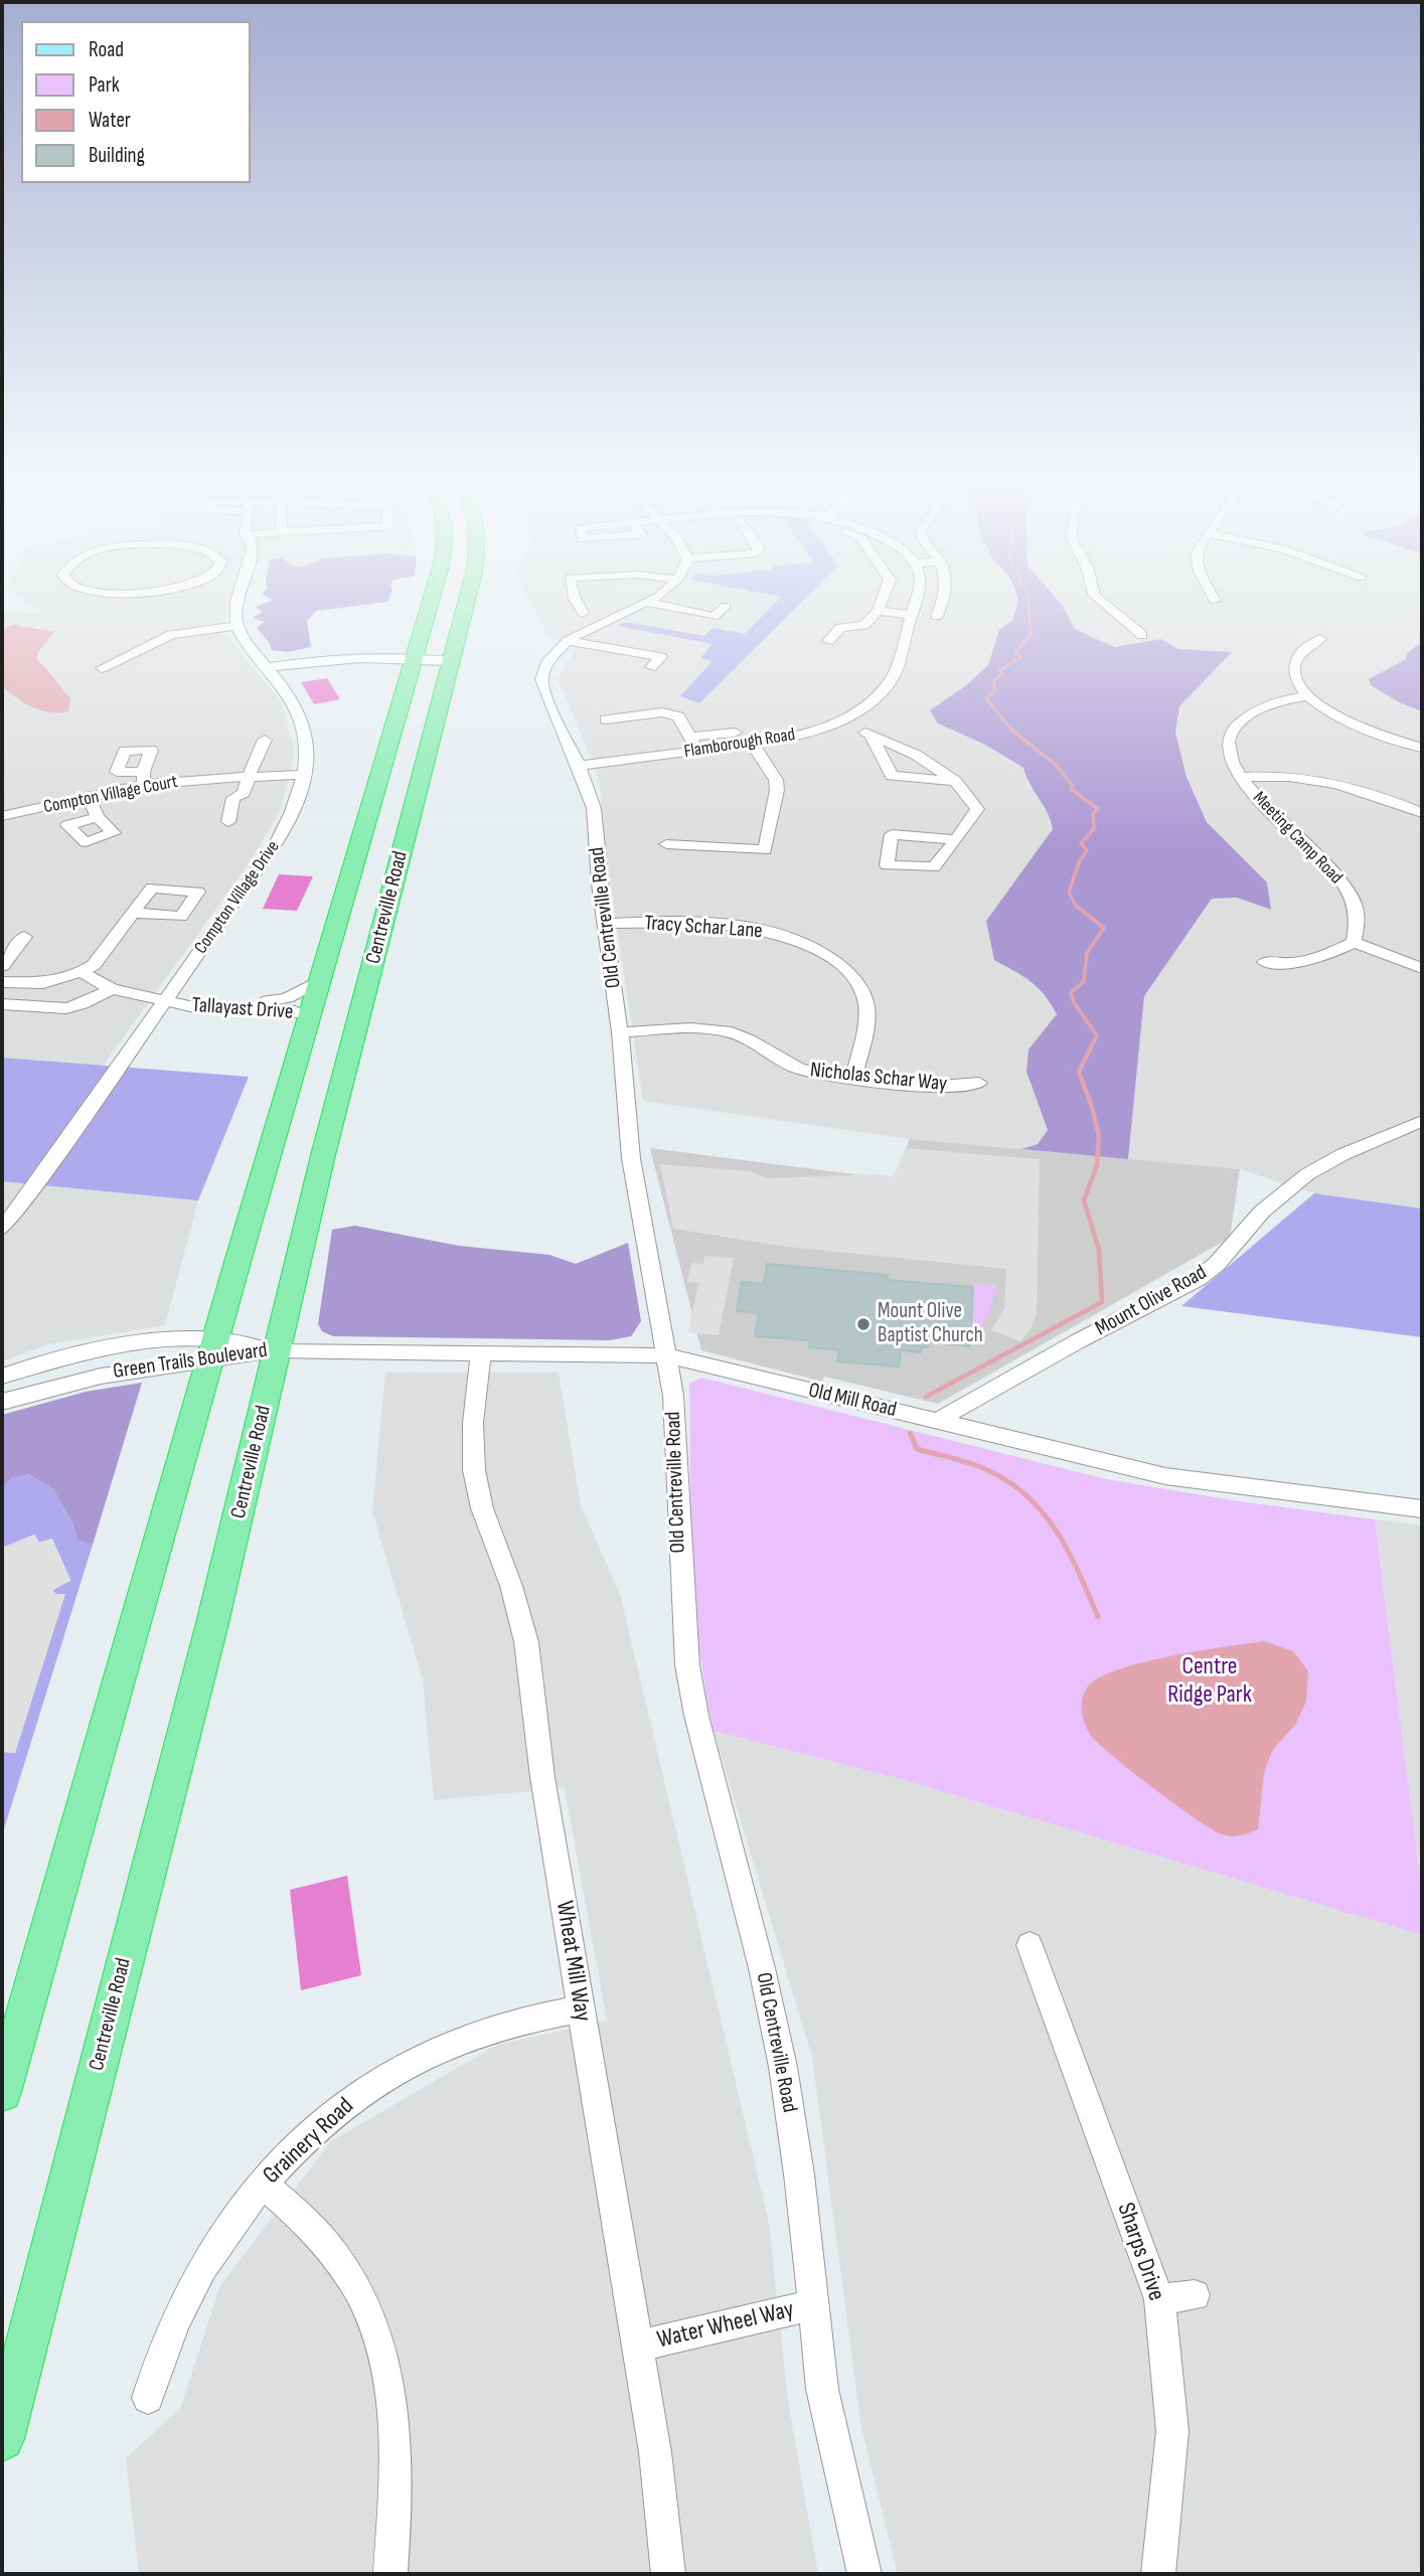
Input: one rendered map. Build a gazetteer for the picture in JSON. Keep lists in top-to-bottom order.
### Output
{
  "streets": {
    "highway": ["Centreville Road"],
    "street": [
      "Flamborough Road",
      "Compton Village Court",
      "Meeting Camp Road",
      "Compton Village Drive",
      "Old Centreville Road",
      "Tracy Schar Lane",
      "Tallayast Drive",
      "Nicholas Schar Way",
      "Mount Olive Road",
      "Green Trails Boulevard",
      "Old Mill Road",
      "Wheat Mill Way",
      "Grainery Road",
      "Sharps Drive",
      "Water Wheel Way"
    ]
  },
  "crossings": [
    ["Flamborough Road", "Old Centreville Road"],
    ["Compton Village Court", "Compton Village Drive"],
    ["Compton Village Drive", "Tallayast Drive"],
    ["Centreville Road", "Tallayast Drive"],
    ["Centreville Road", "Green Trails Boulevard"],
    ["Centreville Road", "Old Mill Road"],
    ["Old Centreville Road", "Tracy Schar Lane"],
    ["Old Centreville Road", "Nicholas Schar Way"],
    ["Old Centreville Road", "Old Mill Road"],
    ["Old Centreville Road", "Water Wheel Way"],
    ["Tracy Schar Lane", "Nicholas Schar Way"],
    ["Mount Olive Road", "Old Mill Road"],
    ["Green Trails Boulevard", "Old Mill Road"],
    ["Old Mill Road", "Wheat Mill Way"],
    ["Wheat Mill Way", "Grainery Road"],
    ["Wheat Mill Way", "Water Wheel Way"]
  ],
  "parks": ["Centre Ridge Park"],
  "places": ["Mount Olive Baptist Church"],
  "legend": [
    "Road",
    "Park",
    "Water",
    "Building"
  ]
}
